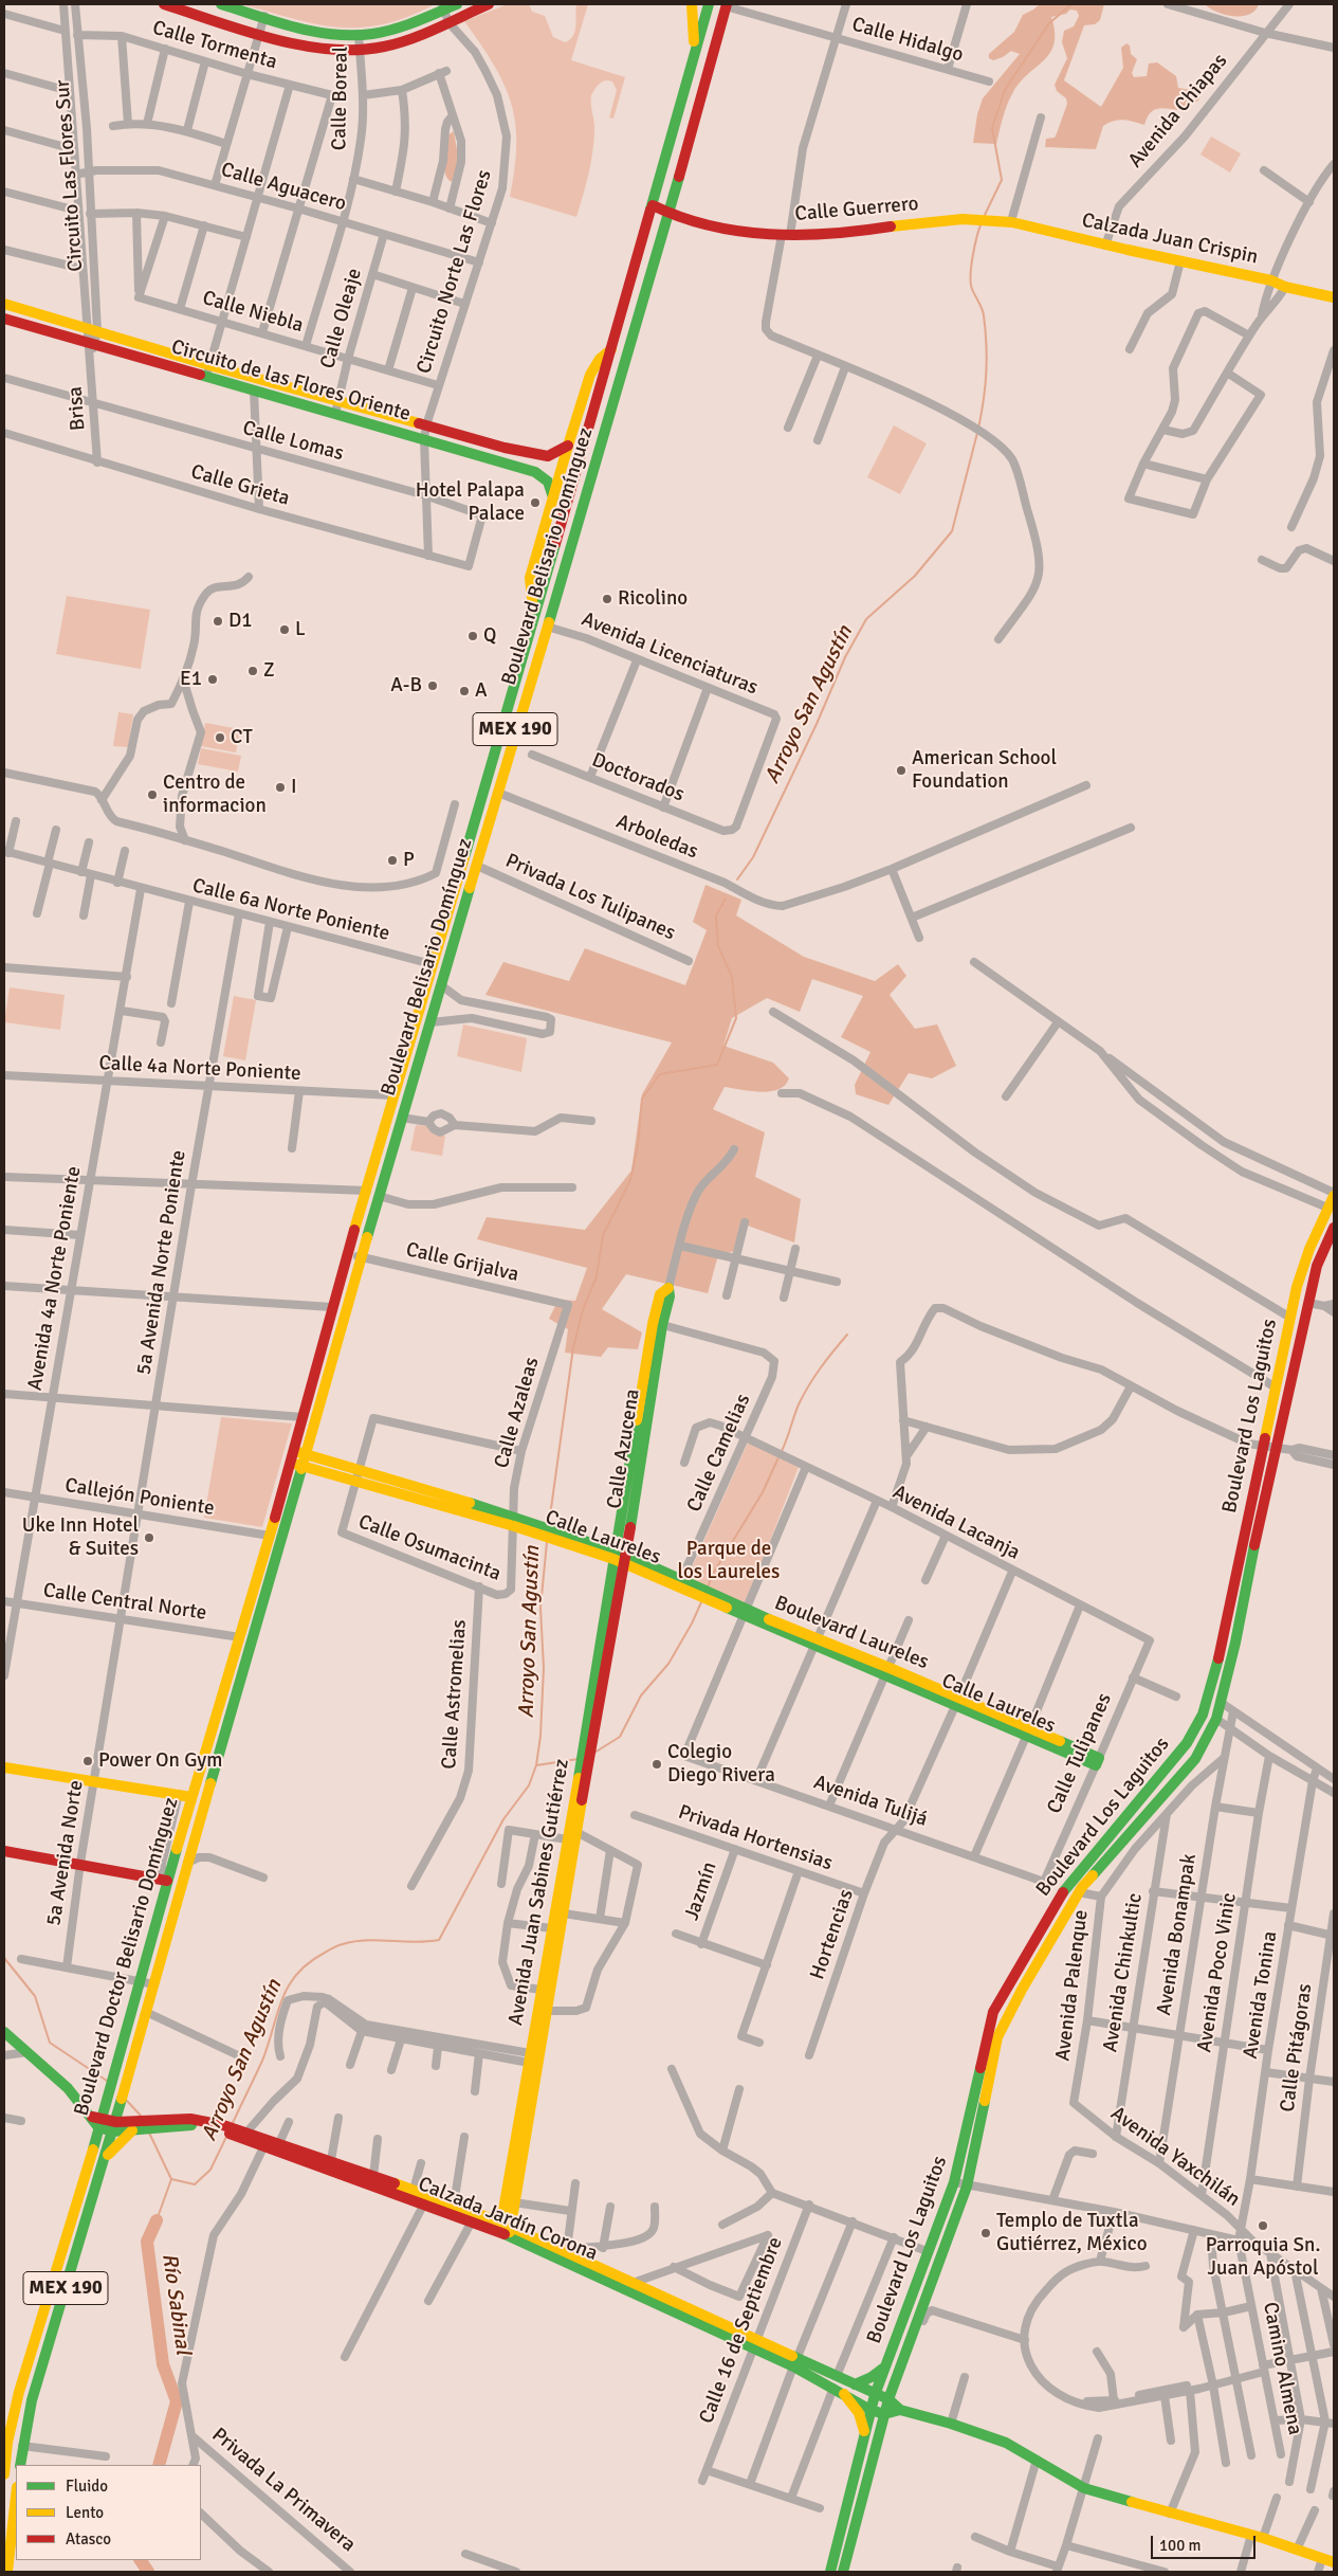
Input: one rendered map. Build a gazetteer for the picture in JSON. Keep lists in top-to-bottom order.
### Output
{
  "streets": {
    "main road": [
      "Calle Guerrero",
      "Calzada Juan Crispin",
      "Circuito de las Flores Oriente",
      "Boulevard Belisario Domínguez",
      "MEX 190",
      "Boulevard Los Laguitos",
      "Calle Azucena",
      "Calle Laureles",
      "Boulevard Laureles",
      "Avenida Juan Sabines Gutiérrez",
      "Boulevard Doctor Belisario Domínguez",
      "Calzada Jardín Corona"
    ],
    "street": [
      "Calle Hidalgo",
      "Calle Tormenta",
      "Calle Boreal",
      "Avenida Chiapas",
      "Circuito Las Flores Sur",
      "Calle Aguacero",
      "Circuito Norte Las Flores",
      "Calle Niebla",
      "Calle Oleaje",
      "Brisa",
      "Calle Lomas",
      "Calle Grieta",
      "Avenida Licenciaturas",
      "Doctorados",
      "Arboledas",
      "Privada Los Tulipanes",
      "Calle 6a Norte Poniente",
      "Calle 4a Norte Poniente",
      "5a Avenida Norte Poniente",
      "Calle Grijalva",
      "Avenida 4a Norte Poniente",
      "Calle Azaleas",
      "Calle Camelias",
      "Callejón Poniente",
      "Avenida Lacanja",
      "Calle Osumacinta",
      "Calle Central Norte",
      "Calle Astromelias",
      "Calle Tulipanes",
      "Avenida Tulijá",
      "Privada Hortensias",
      "5a Avenida Norte",
      "Jazmín",
      "Hortencias",
      "Avenida Bonampak",
      "Avenida Chinkultic",
      "Avenida Poco Vinic",
      "Avenida Palenque",
      "Avenida Tonina",
      "Calle Pitágoras",
      "Avenida Yaxchilán",
      "Calle 16 de Septiembre",
      "Camino Almena",
      "Privada La Primavera"
    ]
  },
  "crossings": [
    ["Calle Hidalgo", "Boulevard Belisario Domínguez"],
    ["Calle Tormenta", "Circuito Las Flores Sur"],
    ["Calle Boreal", "Calle Aguacero"],
    ["Calle Boreal", "Calle Niebla"],
    ["Avenida Chiapas", "Calzada Juan Crispin"],
    ["Circuito Las Flores Sur", "Calle Aguacero"],
    ["Circuito Las Flores Sur", "Circuito de las Flores Oriente"],
    ["Circuito Las Flores Sur", "Brisa"],
    ["Calle Aguacero", "Circuito Norte Las Flores"],
    ["Calle Aguacero", "Calle Oleaje"],
    ["Calle Guerrero", "Calzada Juan Crispin"],
    ["Calle Guerrero", "Boulevard Belisario Domínguez"],
    ["Circuito Norte Las Flores", "Calle Niebla"],
    ["Circuito Norte Las Flores", "Circuito de las Flores Oriente"],
    ["Circuito Norte Las Flores", "Calle Lomas"],
    ["Circuito Norte Las Flores", "Calle Grieta"],
    ["Calle Niebla", "Calle Oleaje"],
    ["Calle Oleaje", "Circuito de las Flores Oriente"],
    ["Circuito de las Flores Oriente", "Brisa"],
    ["Brisa", "Calle Lomas"],
    ["Brisa", "Calle Grieta"],
    ["Calle Lomas", "Calle Grieta"],
    ["Boulevard Belisario Domínguez", "Avenida Licenciaturas"],
    ["Boulevard Belisario Domínguez", "Arboledas"],
    ["Boulevard Belisario Domínguez", "Privada Los Tulipanes"],
    ["Boulevard Belisario Domínguez", "Calle 6a Norte Poniente"],
    ["Boulevard Belisario Domínguez", "Calle 4a Norte Poniente"],
    ["Boulevard Belisario Domínguez", "Calle Grijalva"],
    ["Boulevard Belisario Domínguez", "Calle Laureles"],
    ["Boulevard Belisario Domínguez", "Boulevard Doctor Belisario Domínguez"],
    ["Avenida Licenciaturas", "Doctorados"],
    ["Calle 6a Norte Poniente", "5a Avenida Norte Poniente"],
    ["Calle 6a Norte Poniente", "Avenida 4a Norte Poniente"],
    ["Calle 4a Norte Poniente", "5a Avenida Norte Poniente"],
    ["Calle 4a Norte Poniente", "Avenida 4a Norte Poniente"],
    ["5a Avenida Norte Poniente", "Callejón Poniente"],
    ["5a Avenida Norte Poniente", "Calle Central Norte"],
    ["5a Avenida Norte Poniente", "5a Avenida Norte"],
    ["Calle Grijalva", "Calle Azaleas"],
    ["Avenida 4a Norte Poniente", "Callejón Poniente"],
    ["Avenida 4a Norte Poniente", "Calle Central Norte"],
    ["Calle Azaleas", "Calle Laureles"],
    ["Calle Azaleas", "Calle Osumacinta"],
    ["Boulevard Los Laguitos", "Calzada Jardín Corona"],
    ["Calle Azucena", "Calle Camelias"],
    ["Calle Azucena", "Boulevard Laureles"],
    ["Calle Azucena", "Avenida Juan Sabines Gutiérrez"],
    ["Calle Camelias", "Avenida Lacanja"],
    ["Calle Camelias", "Boulevard Laureles"],
    ["Calle Camelias", "Avenida Juan Sabines Gutiérrez"],
    ["Callejón Poniente", "Boulevard Doctor Belisario Domínguez"],
    ["Avenida Lacanja", "Calle Tulipanes"],
    ["Avenida Lacanja", "Hortencias"],
    ["Calle Laureles", "Calle Osumacinta"],
    ["Calle Laureles", "Boulevard Laureles"],
    ["Calle Laureles", "Boulevard Doctor Belisario Domínguez"],
    ["Calle Osumacinta", "Calle Astromelias"],
    ["Calle Central Norte", "5a Avenida Norte"],
    ["Calle Central Norte", "Boulevard Doctor Belisario Domínguez"],
    ["Boulevard Laureles", "Calle Tulipanes"],
    ["Boulevard Laureles", "Avenida Tulijá"],
    ["Boulevard Laureles", "Avenida Juan Sabines Gutiérrez"],
    ["Boulevard Laureles", "Hortencias"],
    ["Calle Tulipanes", "Avenida Tulijá"],
    ["Avenida Tulijá", "Hortencias"],
    ["Privada Hortensias", "Jazmín"],
    ["Privada Hortensias", "Hortencias"],
    ["Avenida Juan Sabines Gutiérrez", "Calzada Jardín Corona"],
    ["Avenida Bonampak", "Avenida Palenque"],
    ["Avenida Bonampak", "Avenida Yaxchilán"],
    ["Boulevard Doctor Belisario Domínguez", "Calzada Jardín Corona"],
    ["Avenida Chinkultic", "Avenida Palenque"],
    ["Avenida Chinkultic", "Avenida Yaxchilán"],
    ["Avenida Poco Vinic", "Avenida Yaxchilán"],
    ["Avenida Palenque", "Avenida Yaxchilán"],
    ["Avenida Tonina", "Avenida Yaxchilán"],
    ["Avenida Tonina", "Camino Almena"],
    ["Avenida Yaxchilán", "Camino Almena"],
    ["Calzada Jardín Corona", "Calle 16 de Septiembre"],
    ["Calzada Jardín Corona", "Privada La Primavera"]
  ],
  "water": ["Arroyo San Agustín", "Río Sabinal"],
  "parks": ["Parque de los Laureles"],
  "places": [
    "Hotel Palapa Palace",
    "Ricolino",
    "D1",
    "L",
    "Q",
    "Z",
    "E1",
    "A-B",
    "A",
    "CT",
    "American School Foundation",
    "I",
    "Centro de informacion",
    "P",
    "Uke Inn Hotel & Suites",
    "Power On Gym",
    "Colegio Diego Rivera",
    "Parroquia Sn. Juan Apóstol",
    "Templo de Tuxtla Gutiérrez, México"
  ],
  "legend": ["Fluido", "Lento", "Atasco"],
  "scale_bar": "100 m"
}
